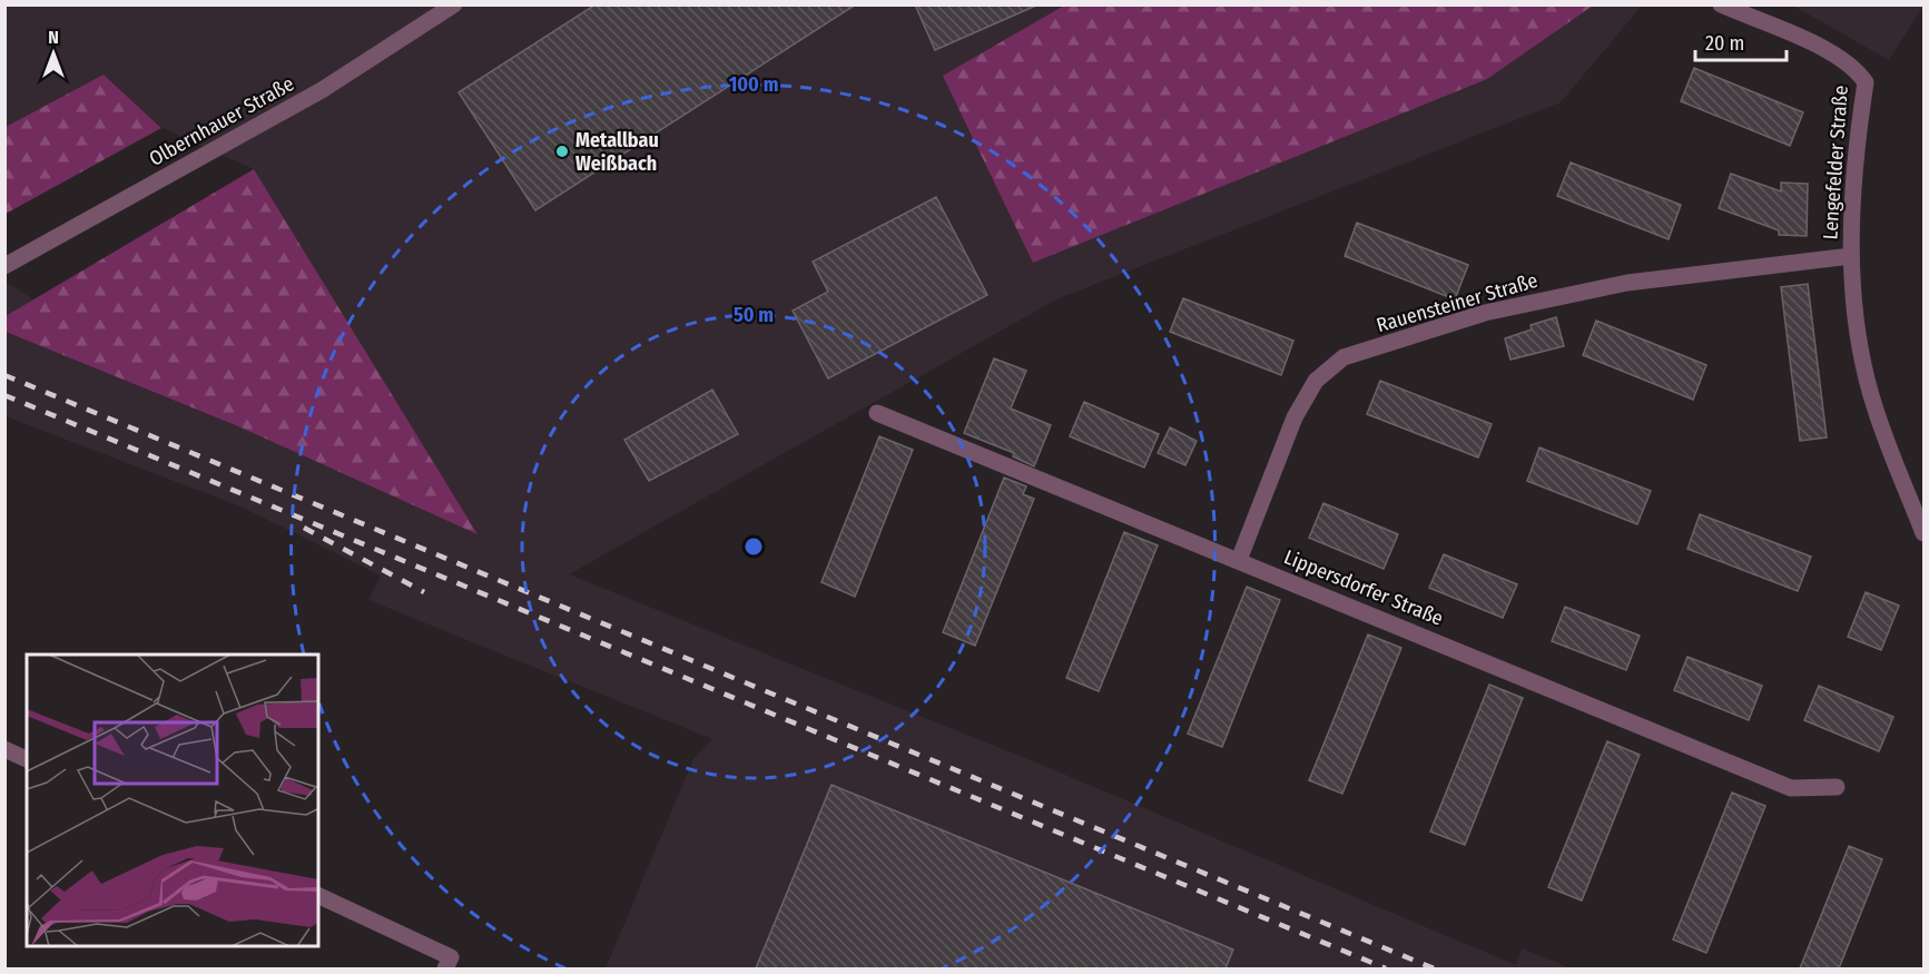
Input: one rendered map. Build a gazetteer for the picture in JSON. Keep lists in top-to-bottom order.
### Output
{
  "streets": {
    "street": [
      "Olbernhauer Straße",
      "Lengefelder Straße",
      "Rauensteiner Straße",
      "Lippersdorfer Straße"
    ]
  },
  "crossings": [
    ["Lengefelder Straße", "Rauensteiner Straße"],
    ["Rauensteiner Straße", "Lippersdorfer Straße"]
  ],
  "places": ["Metallbau Weißbach"],
  "scale_bar": "20 m",
  "north": "top",
  "rings": ["100 m", "50 m"]
}
